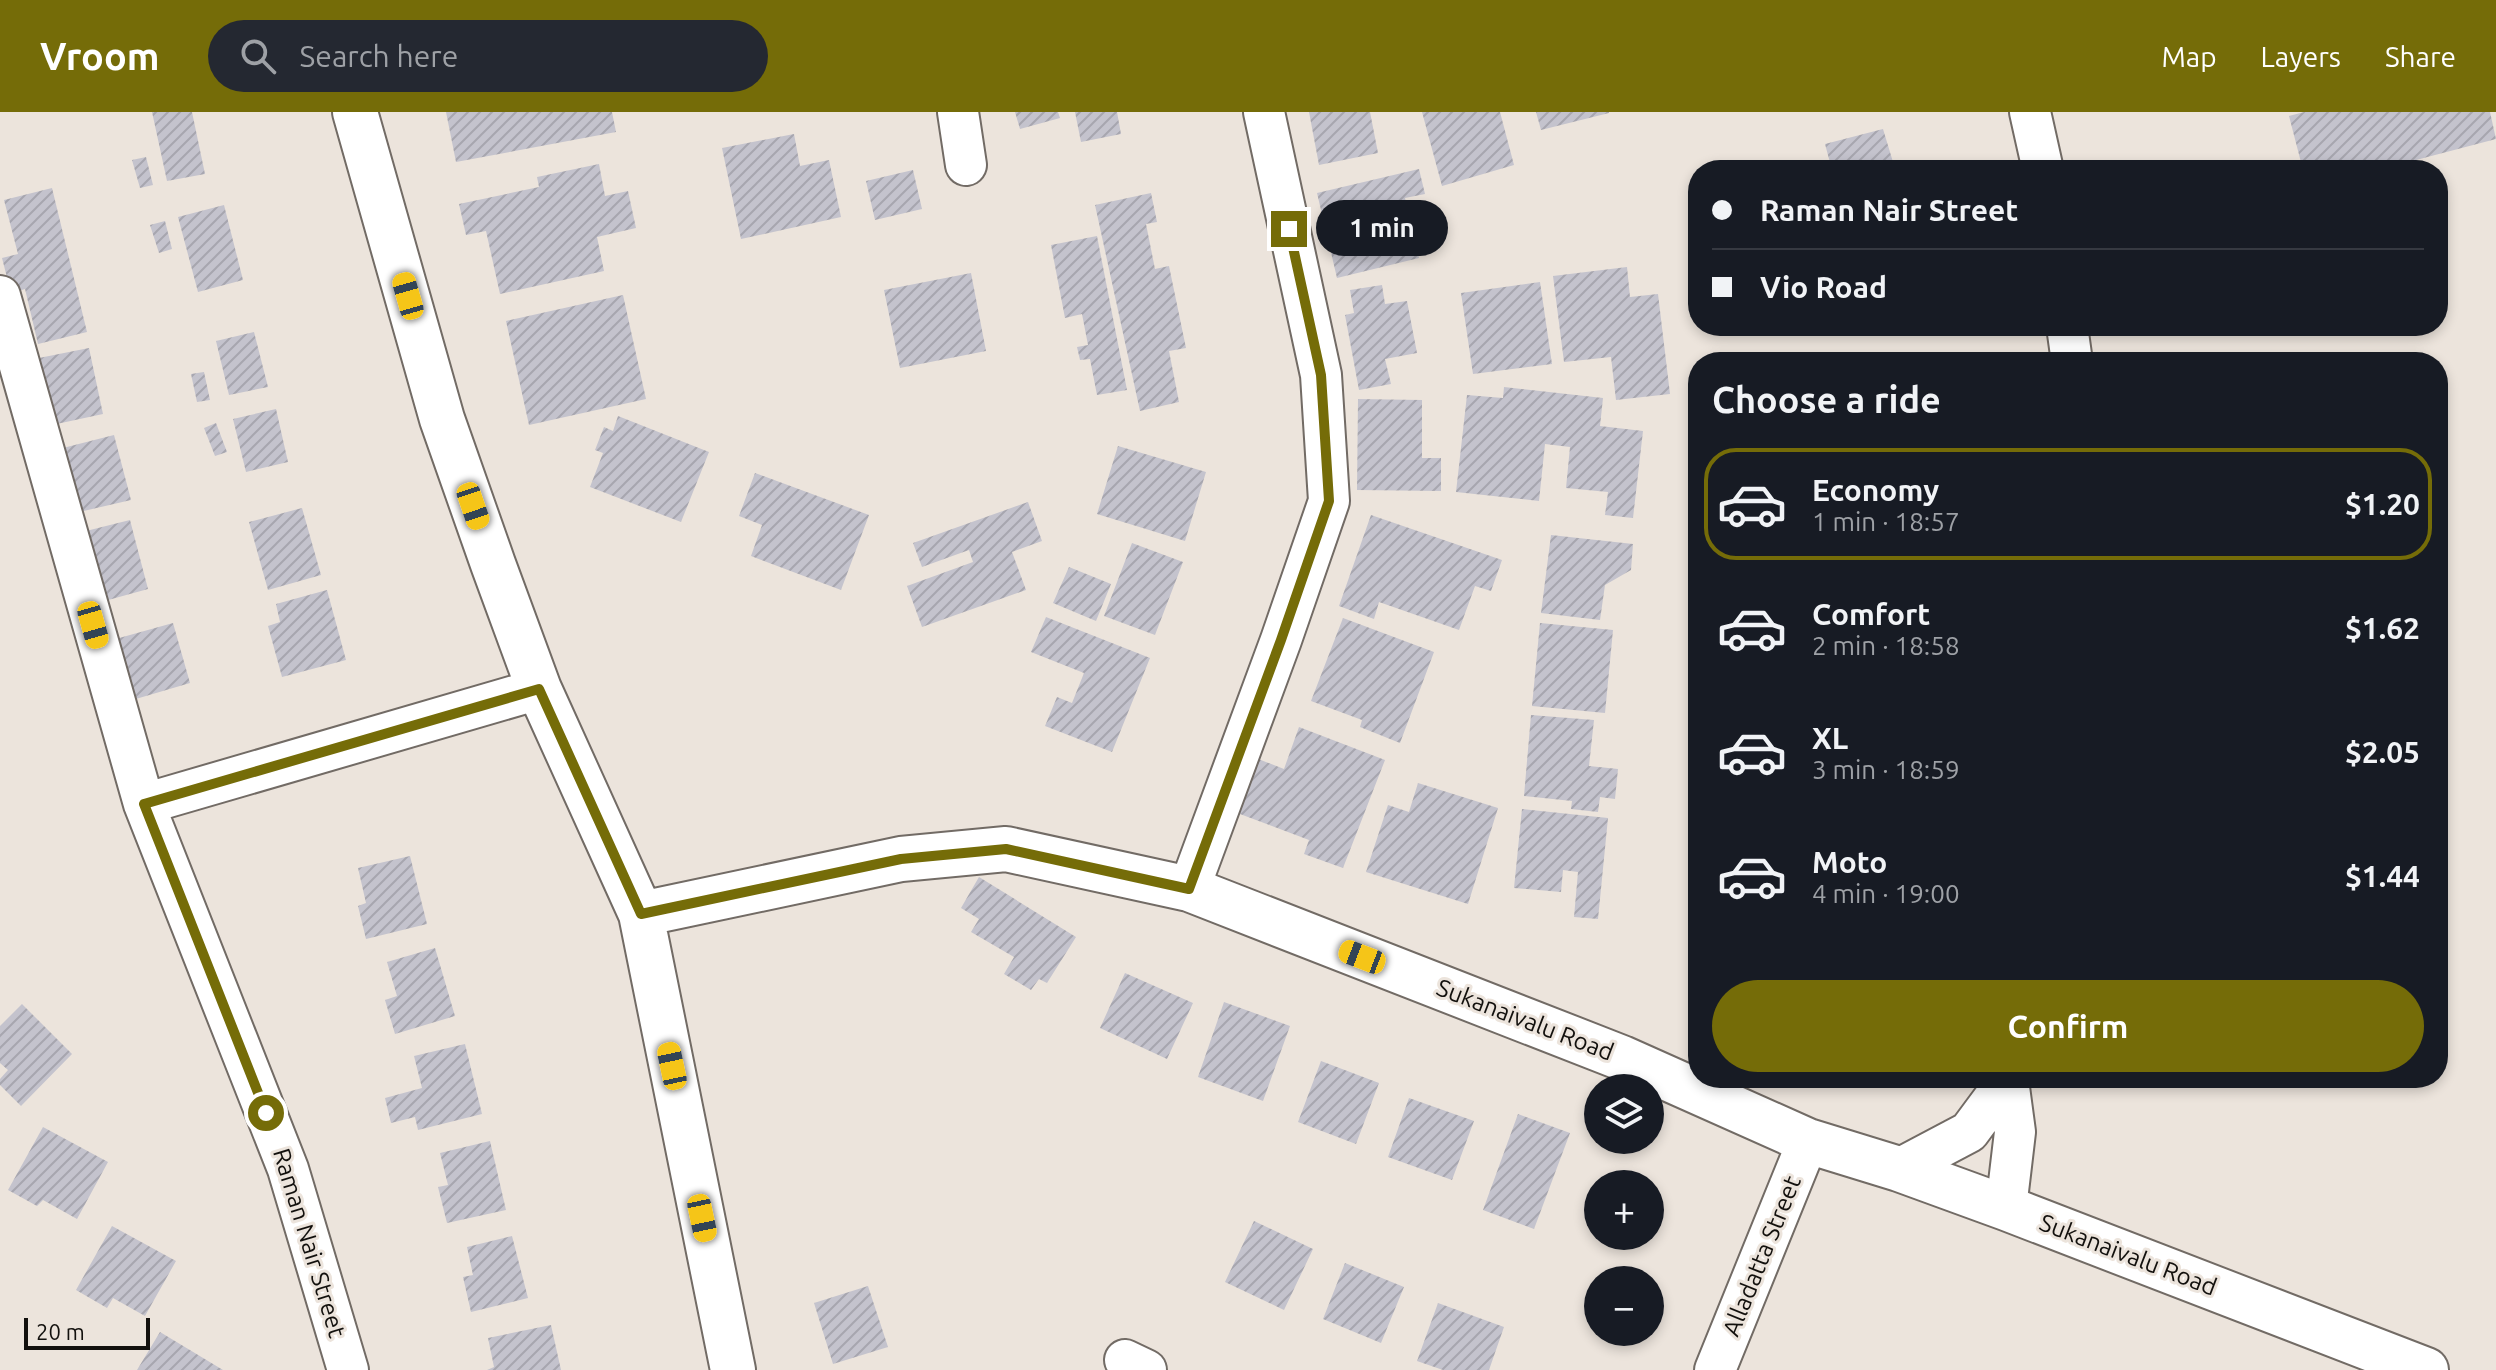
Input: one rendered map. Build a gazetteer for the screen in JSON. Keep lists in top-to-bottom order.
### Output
{
  "streets": {
    "main road": ["Sukanaivalu Road"],
    "street": ["Raman Nair Street", "Alladatta Street"]
  },
  "crossings": [
    ["Sukanaivalu Road", "Alladatta Street"]
  ],
  "scale_bar": "20 m",
  "page": {
    "header": "Vroom",
    "search": "Search here",
    "nav": ["Map", "Layers", "Share"],
    "banner": ["Raman Nair Street", "Vio Road"],
    "bubble": "1 min",
    "heading": "Choose a ride",
    "list": [
      {
        "name": "Economy",
        "note": "1 min · 18:57",
        "value": "$1.20"
      },
      {
        "name": "Comfort",
        "note": "2 min · 18:58",
        "value": "$1.62"
      },
      {
        "name": "XL",
        "note": "3 min · 18:59",
        "value": "$2.05"
      },
      {
        "name": "Moto",
        "note": "4 min · 19:00",
        "value": "$1.44"
      }
    ],
    "buttons": "Confirm",
    "map_buttons": ["+", "−"],
    "scale": "20 m"
  }
}
